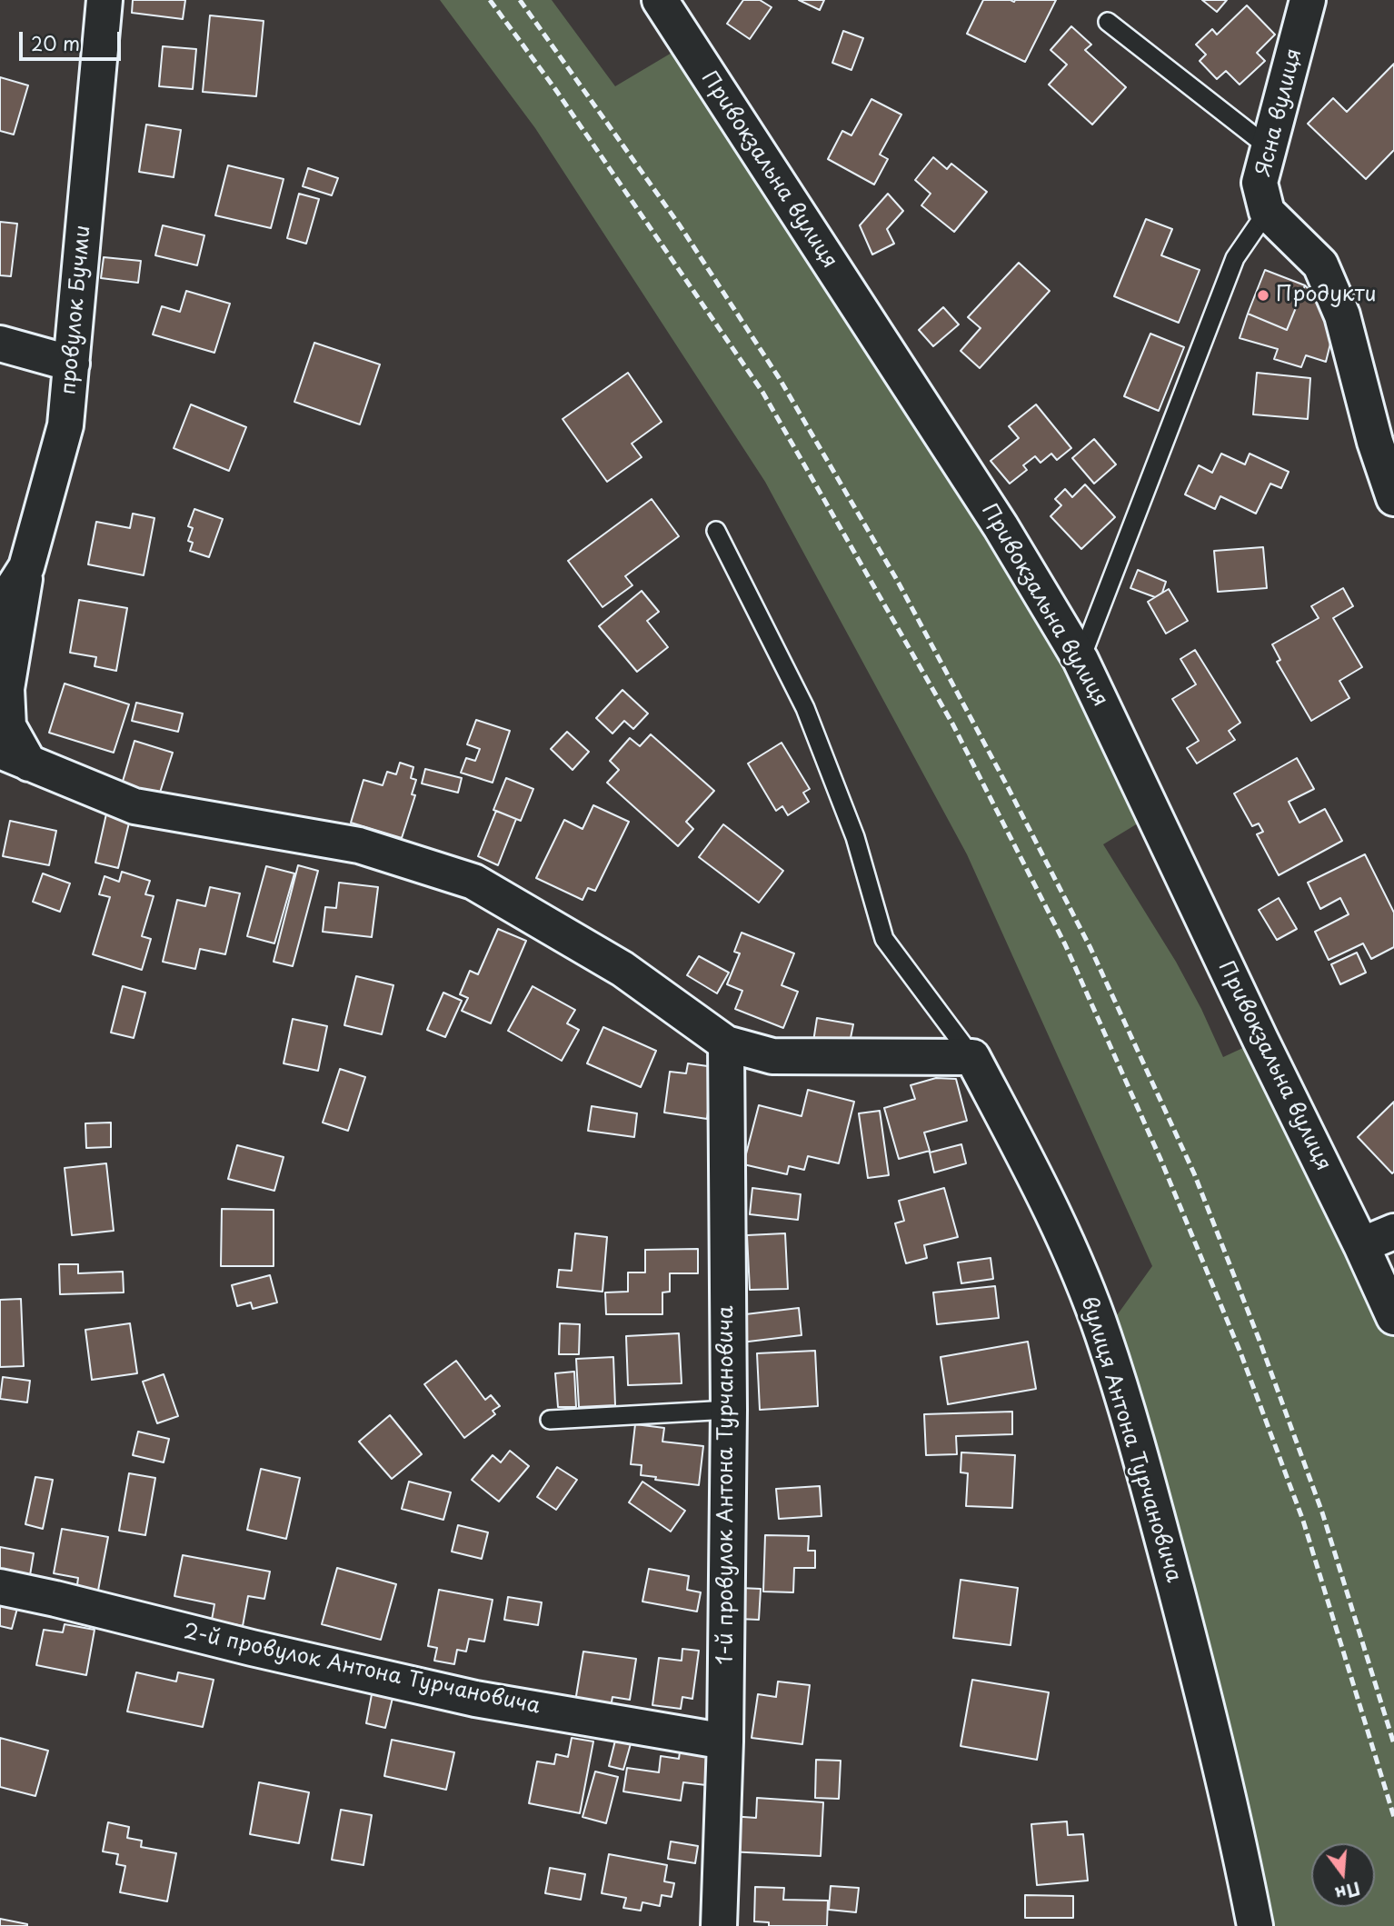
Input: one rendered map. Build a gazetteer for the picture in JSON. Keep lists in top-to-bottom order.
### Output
{
  "streets": {
    "street": [
      "Ясна вулиця",
      "Привокзальна вулиця",
      "провулок Бучми",
      "вулиця Антона Турчановича",
      "1-й провулок Антона Турчановича",
      "2-й провулок Антона Турчановича"
    ]
  },
  "crossings": [
    ["1-й провулок Антона Турчановича", "2-й провулок Антона Турчановича"]
  ],
  "places": ["Продукти"],
  "scale_bar": "20 m",
  "north": "bottom"
}
